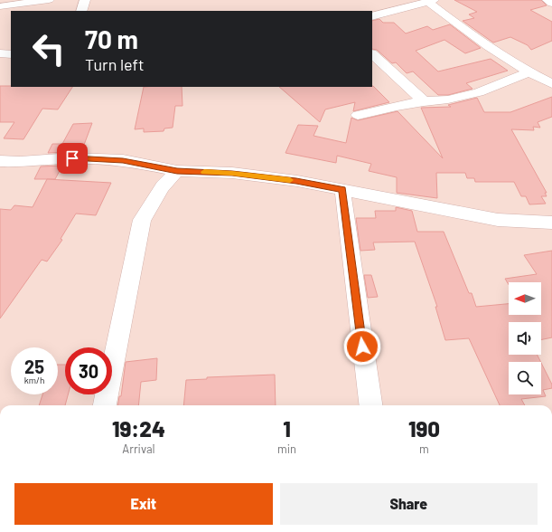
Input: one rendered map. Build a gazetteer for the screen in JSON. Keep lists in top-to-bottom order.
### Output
{
  "north": "left",
  "page": {
    "turn": ["70 m", "Turn left"],
    "speed": "25 km/h",
    "limit": "30",
    "eta": [
      "19:24",
      "Arrival",
      "1",
      "min",
      "190",
      "m"
    ],
    "buttons": ["Exit", "Share"]
  }
}
